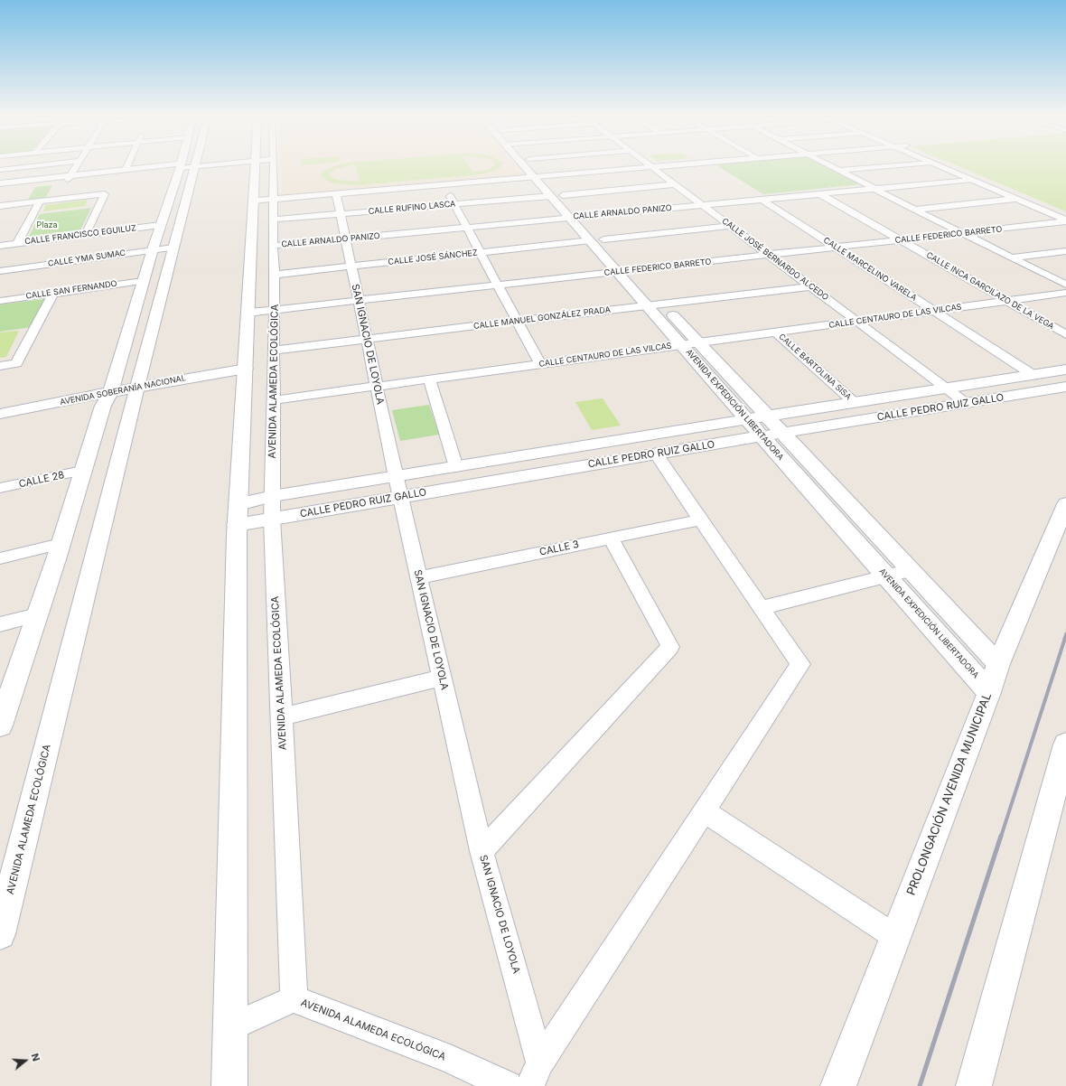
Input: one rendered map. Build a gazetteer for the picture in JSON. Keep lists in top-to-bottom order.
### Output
{
  "streets": {
    "street": [
      "CALLE RUFINO LASCA",
      "CALLE ARNALDO PANIZO",
      "CALLE FRANCISCO EGUILUZ",
      "CALLE FEDERICO BARRETO",
      "CALLE JOSÉ SÁNCHEZ",
      "CALLE YMA SUMAC",
      "CALLE JOSÉ BERNARDO ALCEDO",
      "CALLE MARCELINO VARELA",
      "CALLE SAN FERNANDO",
      "CALLE INCA GARCILAZO DE LA VEGA",
      "CALLE CENTAURO DE LAS VILCAS",
      "CALLE MANUEL GONZÁLEZ PRADA",
      "SAN IGNACIO DE LOYOLA",
      "CALLE BARTOLINA SISA",
      "AVENIDA ALAMEDA ECOLÓGICA",
      "AVENIDA SOBERANÍA NACIONAL",
      "AVENIDA EXPEDICIÓN LIBERTADORA",
      "CALLE PEDRO RUIZ GALLO",
      "CALLE 28",
      "CALLE 3",
      "PROLONGACIÓN AVENIDA MUNICIPAL"
    ]
  },
  "crossings": [
    ["CALLE RUFINO LASCA", "CALLE JOSÉ BERNARDO ALCEDO"],
    ["CALLE RUFINO LASCA", "SAN IGNACIO DE LOYOLA"],
    ["CALLE RUFINO LASCA", "AVENIDA ALAMEDA ECOLÓGICA"],
    ["CALLE RUFINO LASCA", "AVENIDA EXPEDICIÓN LIBERTADORA"],
    ["CALLE ARNALDO PANIZO", "CALLE JOSÉ BERNARDO ALCEDO"],
    ["CALLE ARNALDO PANIZO", "CALLE MARCELINO VARELA"],
    ["CALLE ARNALDO PANIZO", "CALLE INCA GARCILAZO DE LA VEGA"],
    ["CALLE ARNALDO PANIZO", "SAN IGNACIO DE LOYOLA"],
    ["CALLE ARNALDO PANIZO", "AVENIDA ALAMEDA ECOLÓGICA"],
    ["CALLE ARNALDO PANIZO", "AVENIDA EXPEDICIÓN LIBERTADORA"],
    ["CALLE FRANCISCO EGUILUZ", "AVENIDA ALAMEDA ECOLÓGICA"],
    ["CALLE FEDERICO BARRETO", "CALLE JOSÉ BERNARDO ALCEDO"],
    ["CALLE FEDERICO BARRETO", "CALLE MARCELINO VARELA"],
    ["CALLE FEDERICO BARRETO", "CALLE INCA GARCILAZO DE LA VEGA"],
    ["CALLE FEDERICO BARRETO", "SAN IGNACIO DE LOYOLA"],
    ["CALLE FEDERICO BARRETO", "AVENIDA ALAMEDA ECOLÓGICA"],
    ["CALLE FEDERICO BARRETO", "AVENIDA EXPEDICIÓN LIBERTADORA"],
    ["CALLE JOSÉ SÁNCHEZ", "CALLE JOSÉ BERNARDO ALCEDO"],
    ["CALLE JOSÉ SÁNCHEZ", "SAN IGNACIO DE LOYOLA"],
    ["CALLE JOSÉ SÁNCHEZ", "AVENIDA ALAMEDA ECOLÓGICA"],
    ["CALLE JOSÉ SÁNCHEZ", "AVENIDA EXPEDICIÓN LIBERTADORA"],
    ["CALLE YMA SUMAC", "AVENIDA ALAMEDA ECOLÓGICA"],
    ["CALLE JOSÉ BERNARDO ALCEDO", "CALLE CENTAURO DE LAS VILCAS"],
    ["CALLE JOSÉ BERNARDO ALCEDO", "CALLE MANUEL GONZÁLEZ PRADA"],
    ["CALLE JOSÉ BERNARDO ALCEDO", "CALLE PEDRO RUIZ GALLO"],
    ["CALLE MARCELINO VARELA", "CALLE CENTAURO DE LAS VILCAS"],
    ["CALLE MARCELINO VARELA", "CALLE PEDRO RUIZ GALLO"],
    ["CALLE SAN FERNANDO", "AVENIDA ALAMEDA ECOLÓGICA"],
    ["CALLE INCA GARCILAZO DE LA VEGA", "CALLE CENTAURO DE LAS VILCAS"],
    ["CALLE CENTAURO DE LAS VILCAS", "SAN IGNACIO DE LOYOLA"],
    ["CALLE CENTAURO DE LAS VILCAS", "CALLE BARTOLINA SISA"],
    ["CALLE CENTAURO DE LAS VILCAS", "AVENIDA ALAMEDA ECOLÓGICA"],
    ["CALLE CENTAURO DE LAS VILCAS", "AVENIDA EXPEDICIÓN LIBERTADORA"],
    ["CALLE MANUEL GONZÁLEZ PRADA", "SAN IGNACIO DE LOYOLA"],
    ["CALLE MANUEL GONZÁLEZ PRADA", "AVENIDA ALAMEDA ECOLÓGICA"],
    ["CALLE MANUEL GONZÁLEZ PRADA", "AVENIDA EXPEDICIÓN LIBERTADORA"],
    ["SAN IGNACIO DE LOYOLA", "CALLE PEDRO RUIZ GALLO"],
    ["SAN IGNACIO DE LOYOLA", "CALLE 3"],
    ["CALLE BARTOLINA SISA", "CALLE PEDRO RUIZ GALLO"],
    ["AVENIDA ALAMEDA ECOLÓGICA", "AVENIDA SOBERANÍA NACIONAL"],
    ["AVENIDA ALAMEDA ECOLÓGICA", "CALLE PEDRO RUIZ GALLO"],
    ["AVENIDA ALAMEDA ECOLÓGICA", "CALLE 28"],
    ["AVENIDA EXPEDICIÓN LIBERTADORA", "CALLE PEDRO RUIZ GALLO"],
    ["AVENIDA EXPEDICIÓN LIBERTADORA", "PROLONGACIÓN AVENIDA MUNICIPAL"]
  ],
  "parks": ["Plaza"],
  "north": "right"
}
